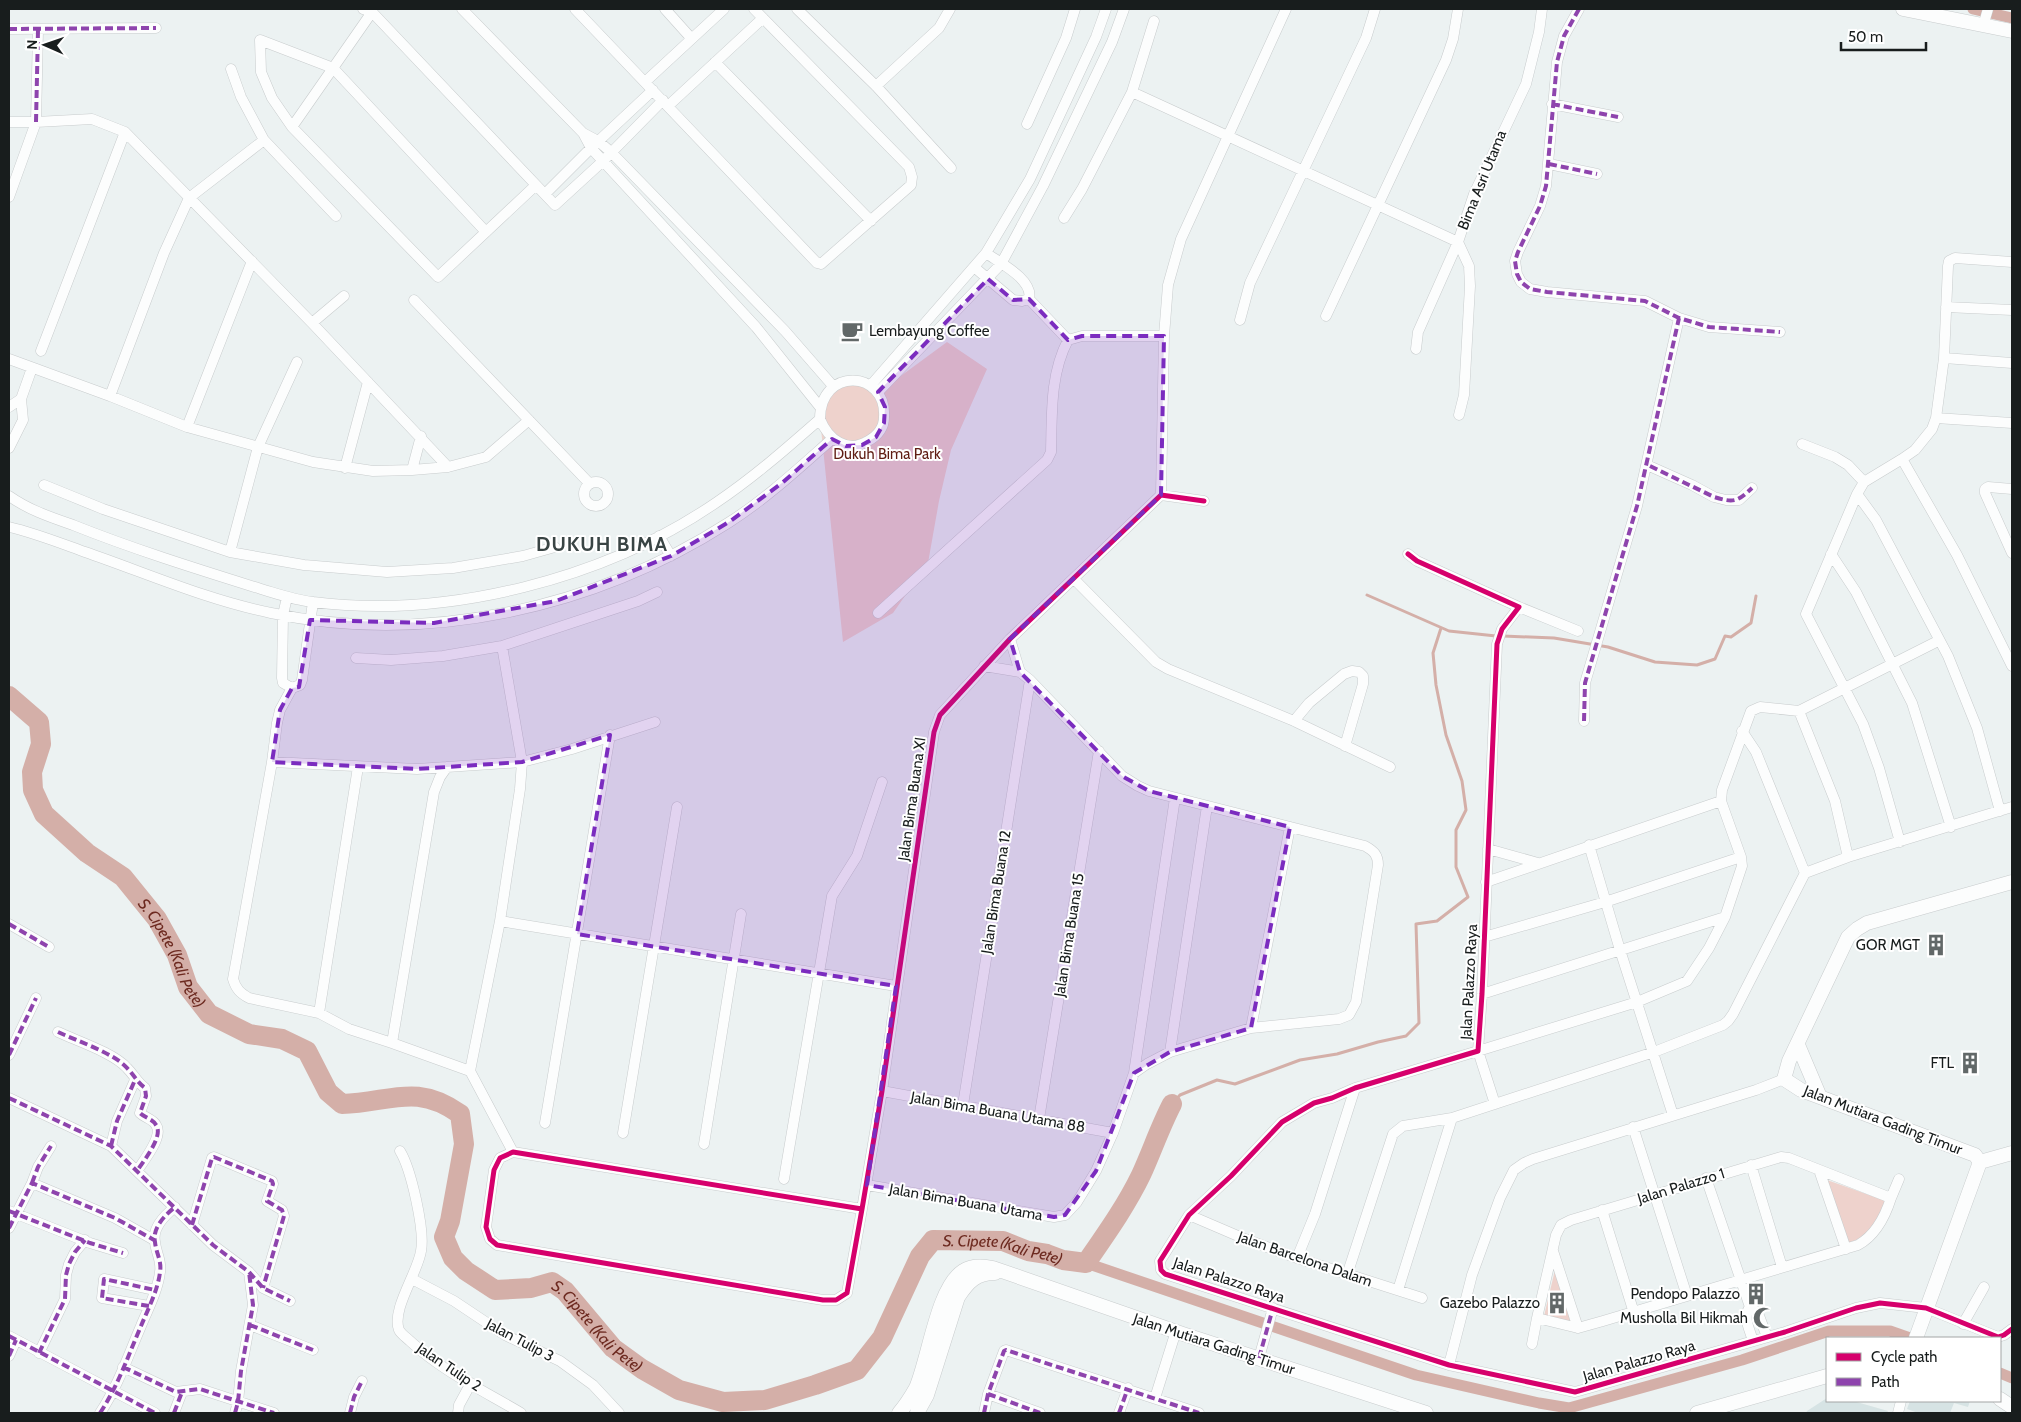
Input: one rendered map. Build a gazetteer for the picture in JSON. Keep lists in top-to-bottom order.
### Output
{
  "streets": {
    "main road": ["Jalan Mutiara Gading Timur"],
    "street": [
      "Bima Asri Utama",
      "Jalan Bima Buana XI",
      "Jalan Bima Buana 12",
      "Jalan Bima Buana 15",
      "Jalan Palazzo Raya",
      "Jalan Bima Buana Utama 88",
      "Jalan Palazzo 1",
      "Jalan Bima Buana Utama",
      "Jalan Barcelona Dalam",
      "Jalan Tulip 3",
      "Jalan Tulip 2"
    ]
  },
  "crossings": [
    ["Jalan Bima Buana XI", "Jalan Bima Buana Utama 88"],
    ["Jalan Bima Buana 12", "Jalan Bima Buana Utama 88"],
    ["Jalan Bima Buana 15", "Jalan Bima Buana Utama 88"],
    ["Jalan Palazzo Raya", "Jalan Mutiara Gading Timur"],
    ["Jalan Palazzo Raya", "Jalan Barcelona Dalam"],
    ["Jalan Bima Buana Utama 88", "Jalan Bima Buana Utama"],
    ["Jalan Tulip 3", "Jalan Tulip 2"]
  ],
  "districts": ["DUKUH BIMA"],
  "water": ["S. Cipete (Kali Pete)"],
  "parks": ["Dukuh Bima Park"],
  "places": {
    "cafe": ["Lembayung Coffee"],
    "building": [
      "GOR MGT",
      "FTL",
      "Pendopo Palazzo",
      "Gazebo Palazzo"
    ],
    "mosque": ["Musholla Bil Hikmah"]
  },
  "legend": ["Cycle path", "Path"],
  "scale_bar": "50 m",
  "north": "left"
}
